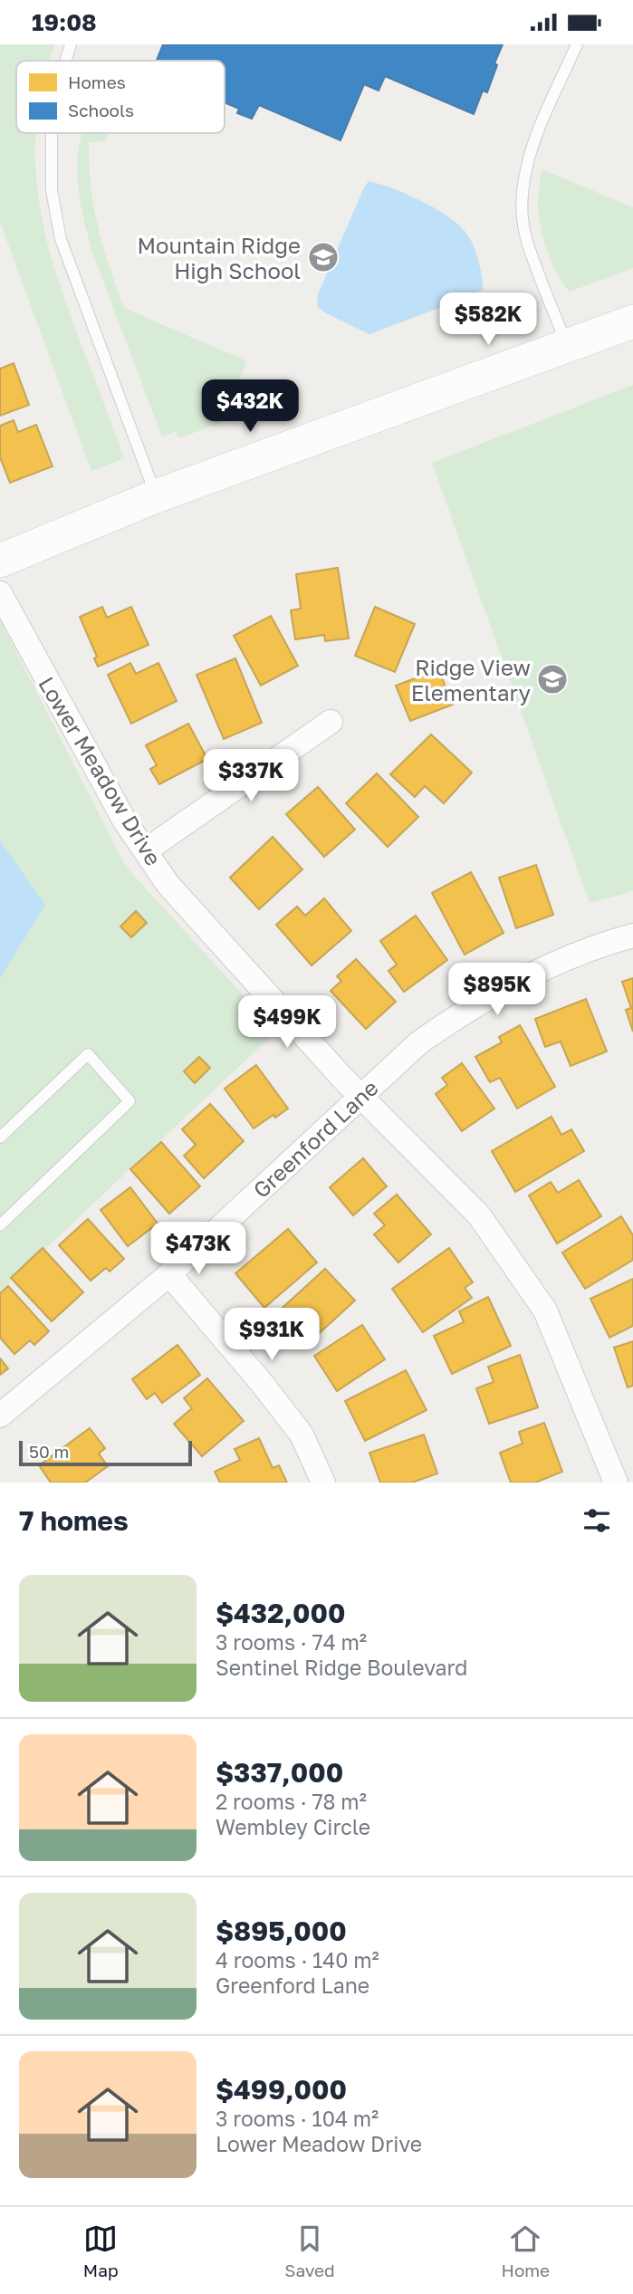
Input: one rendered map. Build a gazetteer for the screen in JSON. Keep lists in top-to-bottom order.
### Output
{
  "streets": {
    "street": ["Lower Meadow Drive", "Greenford Lane"]
  },
  "crossings": [
    ["Lower Meadow Drive", "Greenford Lane"]
  ],
  "places": {
    "school or university": ["Mountain Ridge High School", "Ridge View Elementary"]
  },
  "legend": ["Homes", "Schools"],
  "scale_bar": "50 m",
  "page": {
    "status": "19:08",
    "price": [
      "$582K",
      "$432K",
      "$337K",
      "$895K",
      "$499K",
      "$473K",
      "$931K"
    ],
    "scale": "50 m",
    "heading": "7 homes",
    "list": [
      {
        "name": "$432,000",
        "note": "3 rooms · 74 m² · Sentinel Ridge Boulevard"
      },
      {
        "name": "$337,000",
        "note": "2 rooms · 78 m² · Wembley Circle"
      },
      {
        "name": "$895,000",
        "note": "4 rooms · 140 m² · Greenford Lane"
      },
      {
        "name": "$499,000",
        "note": "3 rooms · 104 m² · Lower Meadow Drive"
      }
    ],
    "tabs": ["Map", "Saved", "Home"]
  }
}
